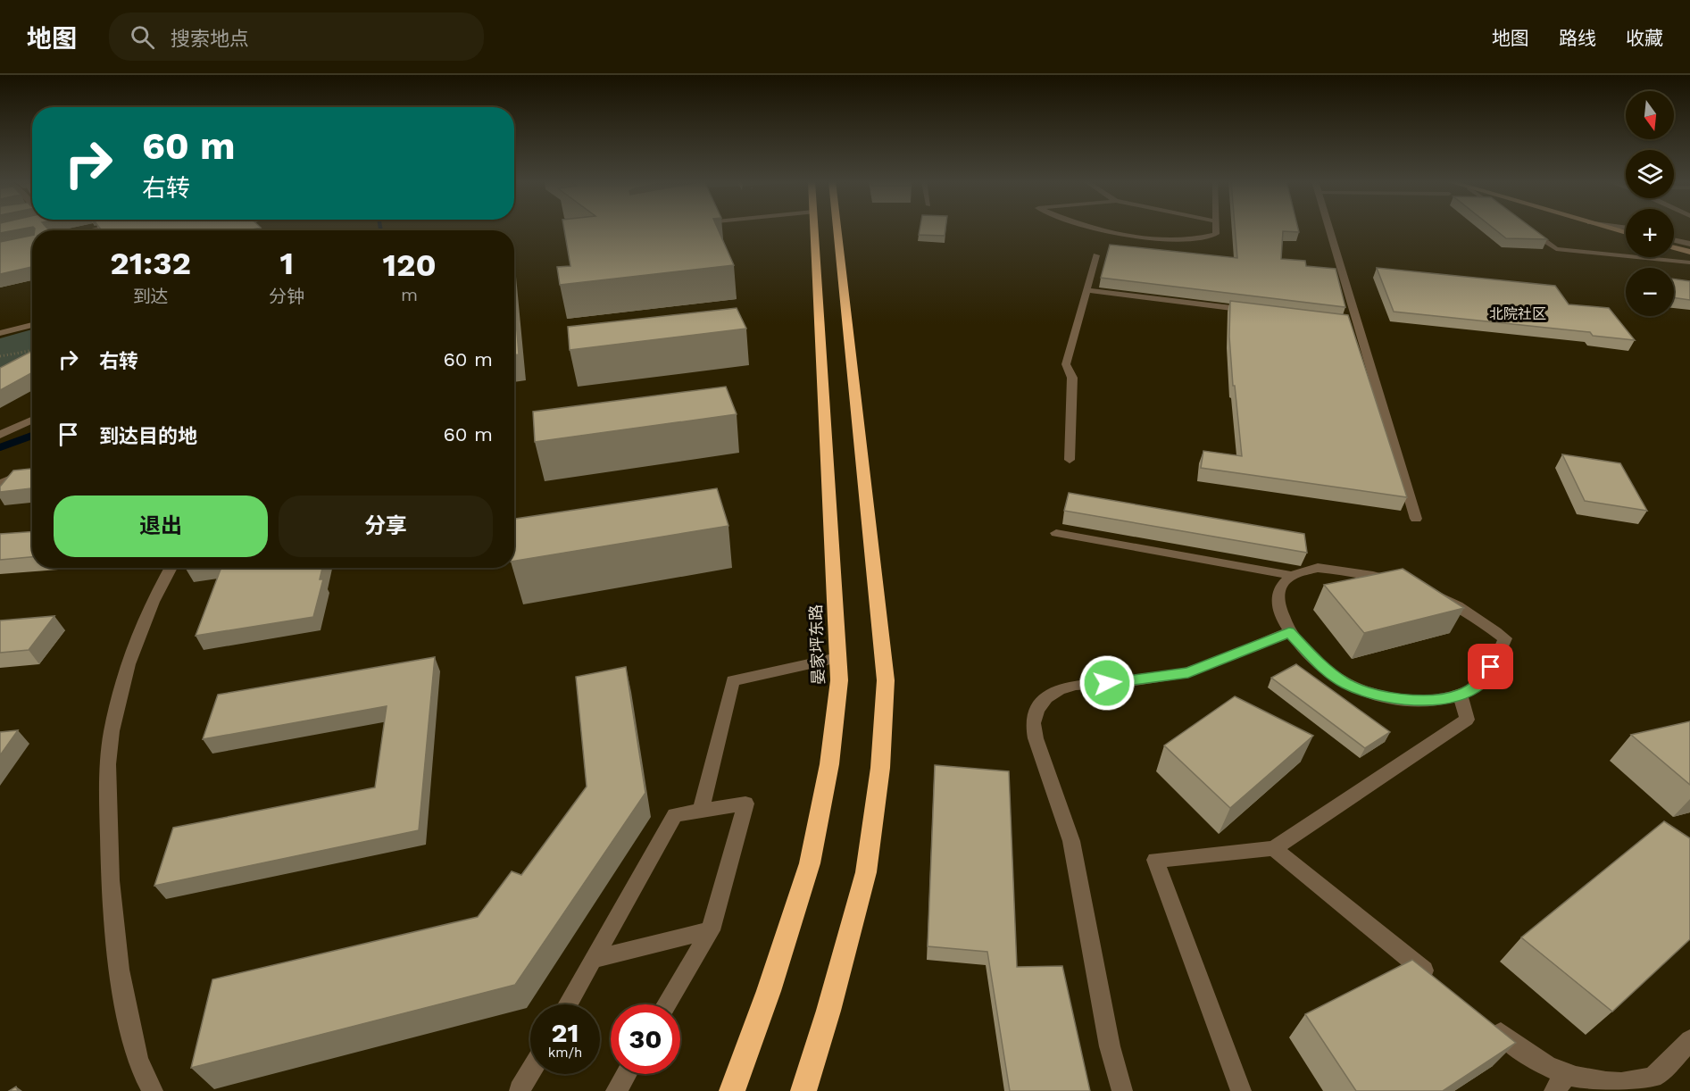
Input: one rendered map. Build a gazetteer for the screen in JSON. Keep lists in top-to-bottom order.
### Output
{
  "streets": {
    "highway": ["晏家坪东路"]
  },
  "districts": ["北院社区"],
  "north": "bottom",
  "page": {
    "header": "地图",
    "search": "搜索地点",
    "nav": ["地图", "路线", "收藏"],
    "map_buttons": ["+", "−"],
    "turn": ["60 m", "右转"],
    "eta": [
      "21:32",
      "到达",
      "1",
      "分钟",
      "120",
      "m"
    ],
    "list": [
      {
        "name": "右转",
        "value": "60 m"
      },
      {
        "name": "到达目的地",
        "value": "60 m"
      }
    ],
    "buttons": ["退出", "分享"],
    "speed": "21 km/h",
    "limit": "30"
  }
}
